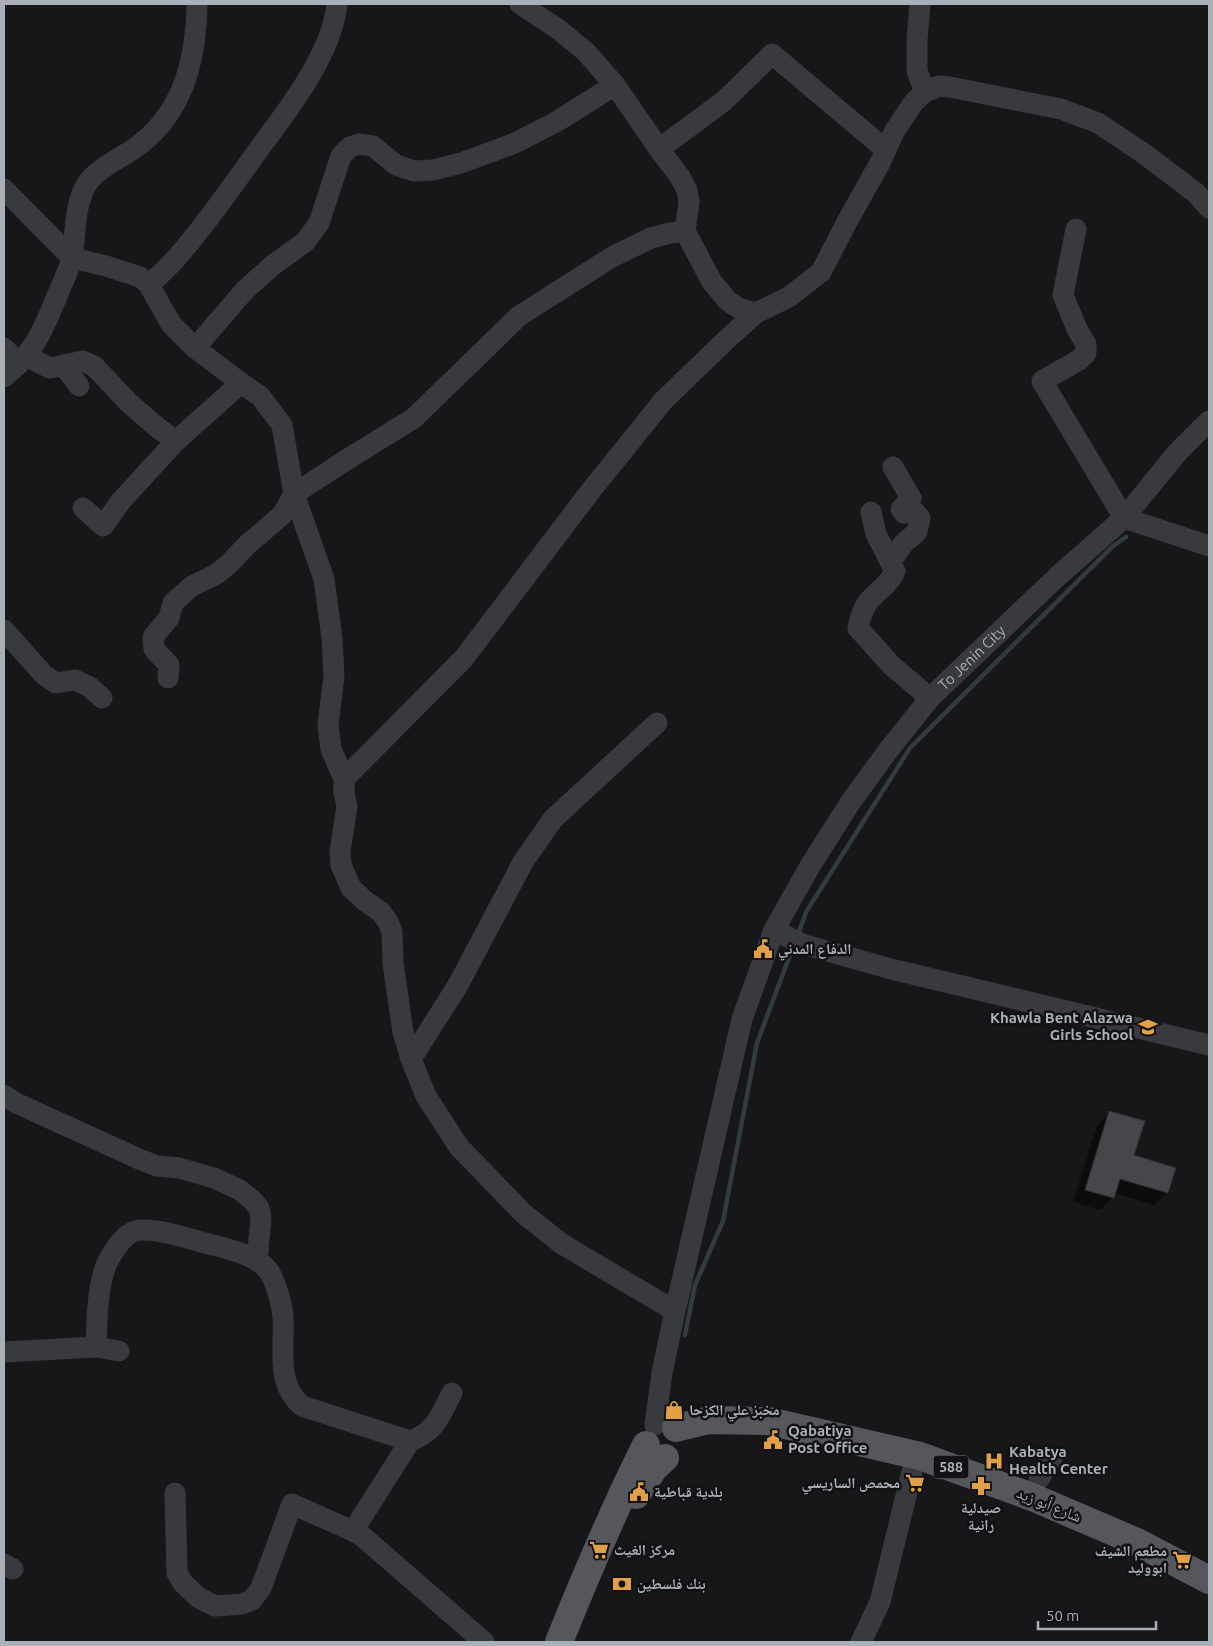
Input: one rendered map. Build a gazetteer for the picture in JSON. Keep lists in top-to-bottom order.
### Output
{
  "streets": {
    "main road": ["588", "شارع أبو زيد"],
    "street": ["To Jenin City"]
  },
  "crossings": [
    ["To Jenin City", "شارع أبو زيد"]
  ],
  "places": {
    "public building": ["الدفاع المدني", "Qabatiya Post Office", "بلدية قباطية"],
    "school or university": ["Khawla Bent Alazwa Girls School"],
    "shop": ["مخبز علي الكزحا"],
    "hospital": ["Kabatya Health Center"],
    "supermarket": ["محمص الساريسي", "مركز الغيث", "مطعم الشيف ابووليد"],
    "pharmacy": ["صيدلية رانية"],
    "bank": ["بنك فلسطين"]
  },
  "scale_bar": "50 m"
}
